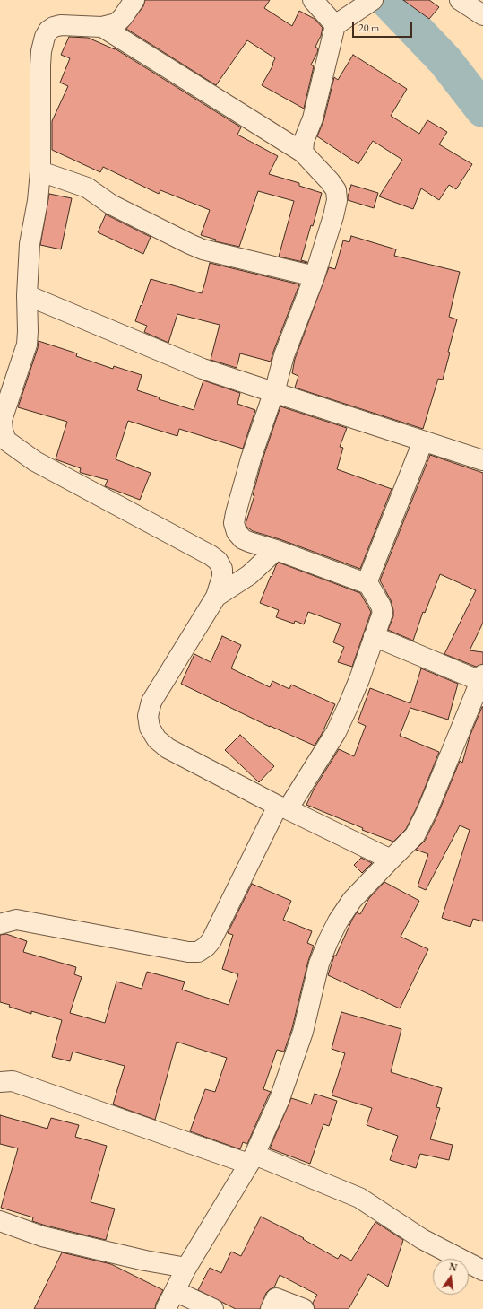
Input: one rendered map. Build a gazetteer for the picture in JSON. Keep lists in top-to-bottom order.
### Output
{
  "scale_bar": "20 m",
  "north": "top"
}
